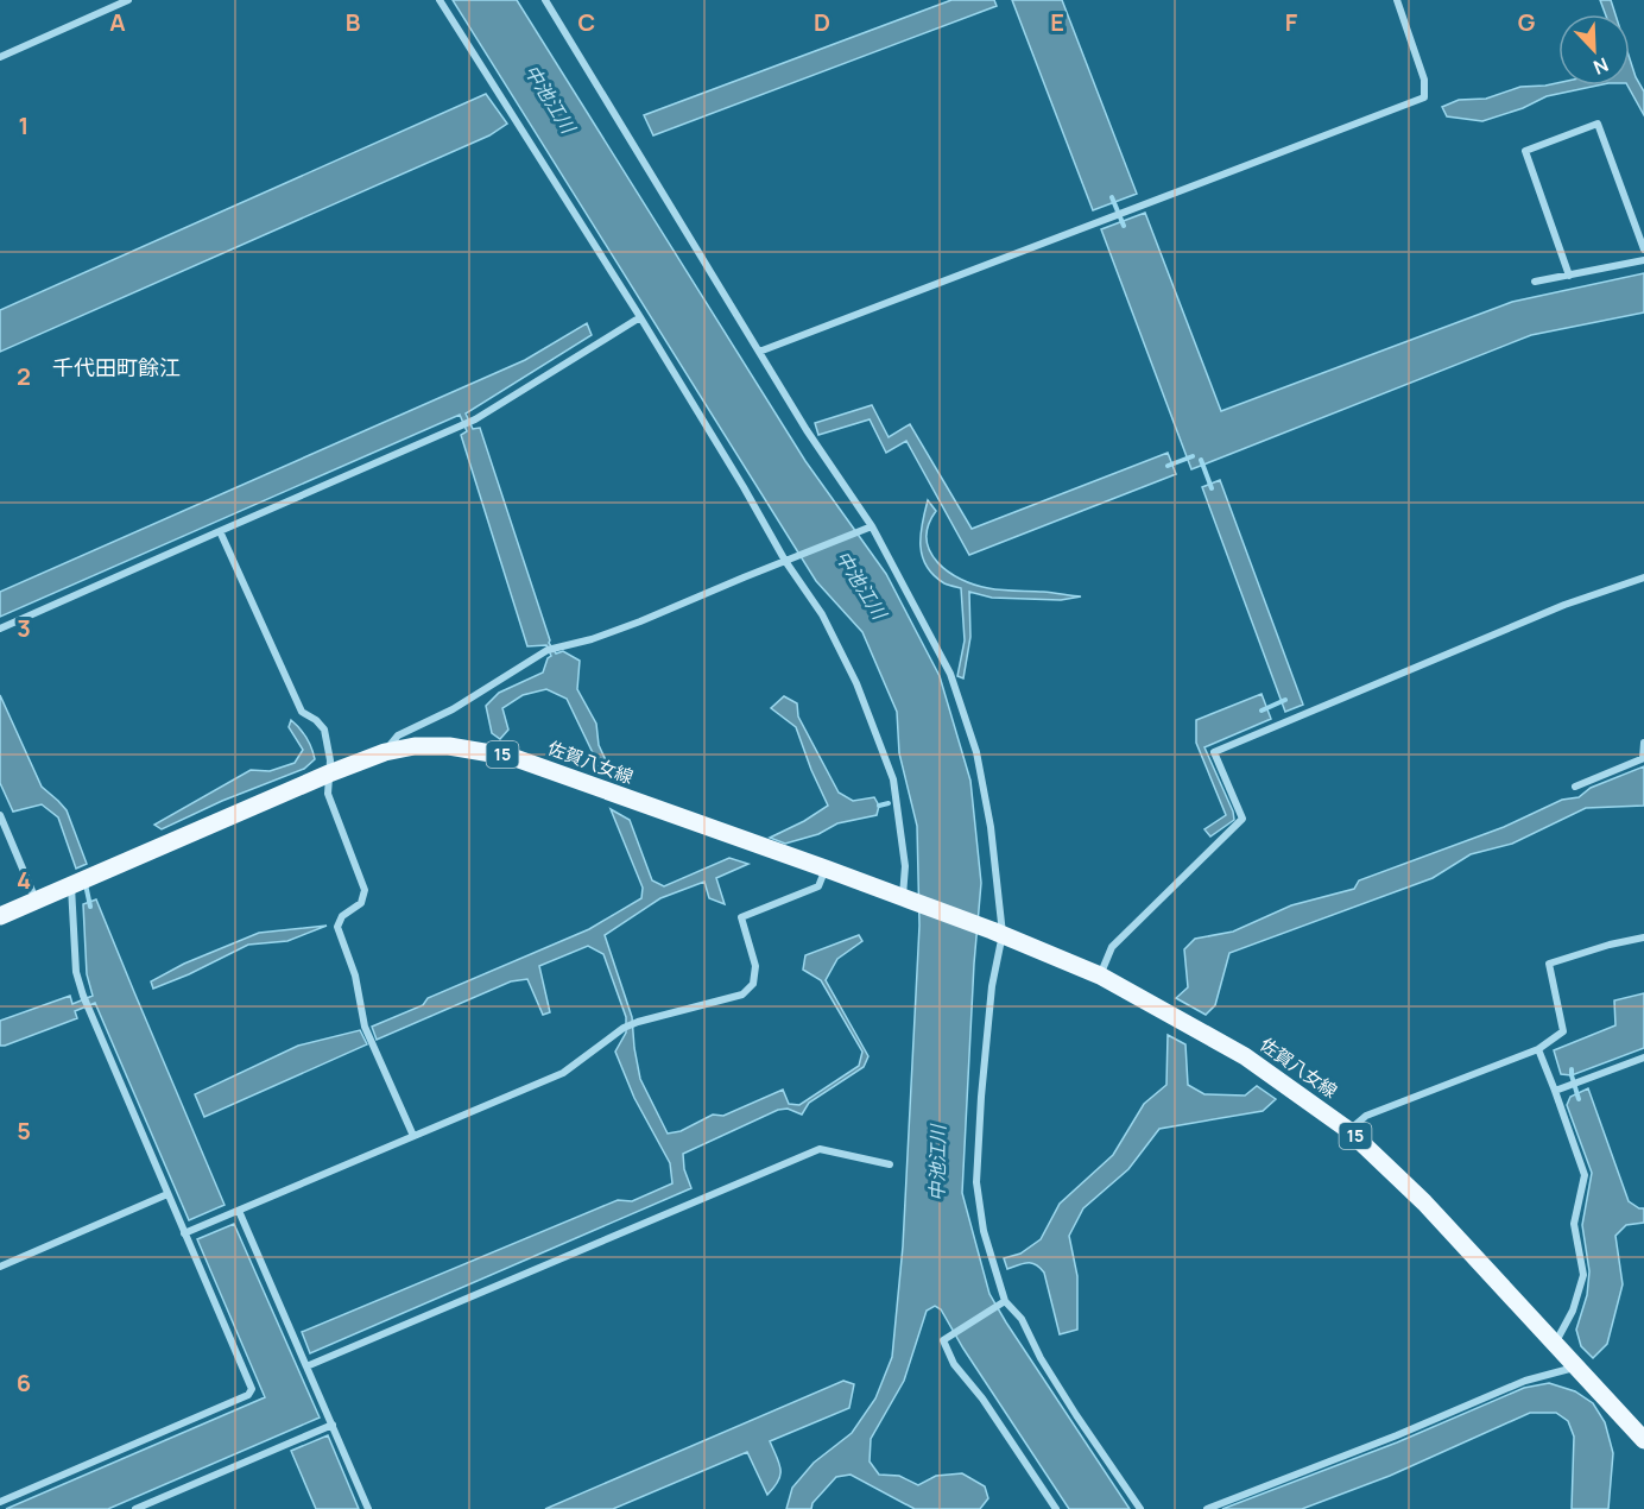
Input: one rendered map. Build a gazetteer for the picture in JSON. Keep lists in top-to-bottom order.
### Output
{
  "streets": {
    "main road": ["15", "佐賀八女線"]
  },
  "crossings": [
    ["15", "佐賀八女線"]
  ],
  "districts": ["千代田町餘江"],
  "water": ["中池江川"],
  "north": "bottom right",
  "grid": {
    "columns": [
      "A",
      "B",
      "C",
      "D",
      "E",
      "F",
      "G"
    ],
    "rows": [
      "1",
      "2",
      "3",
      "4",
      "5",
      "6"
    ]
  }
}
